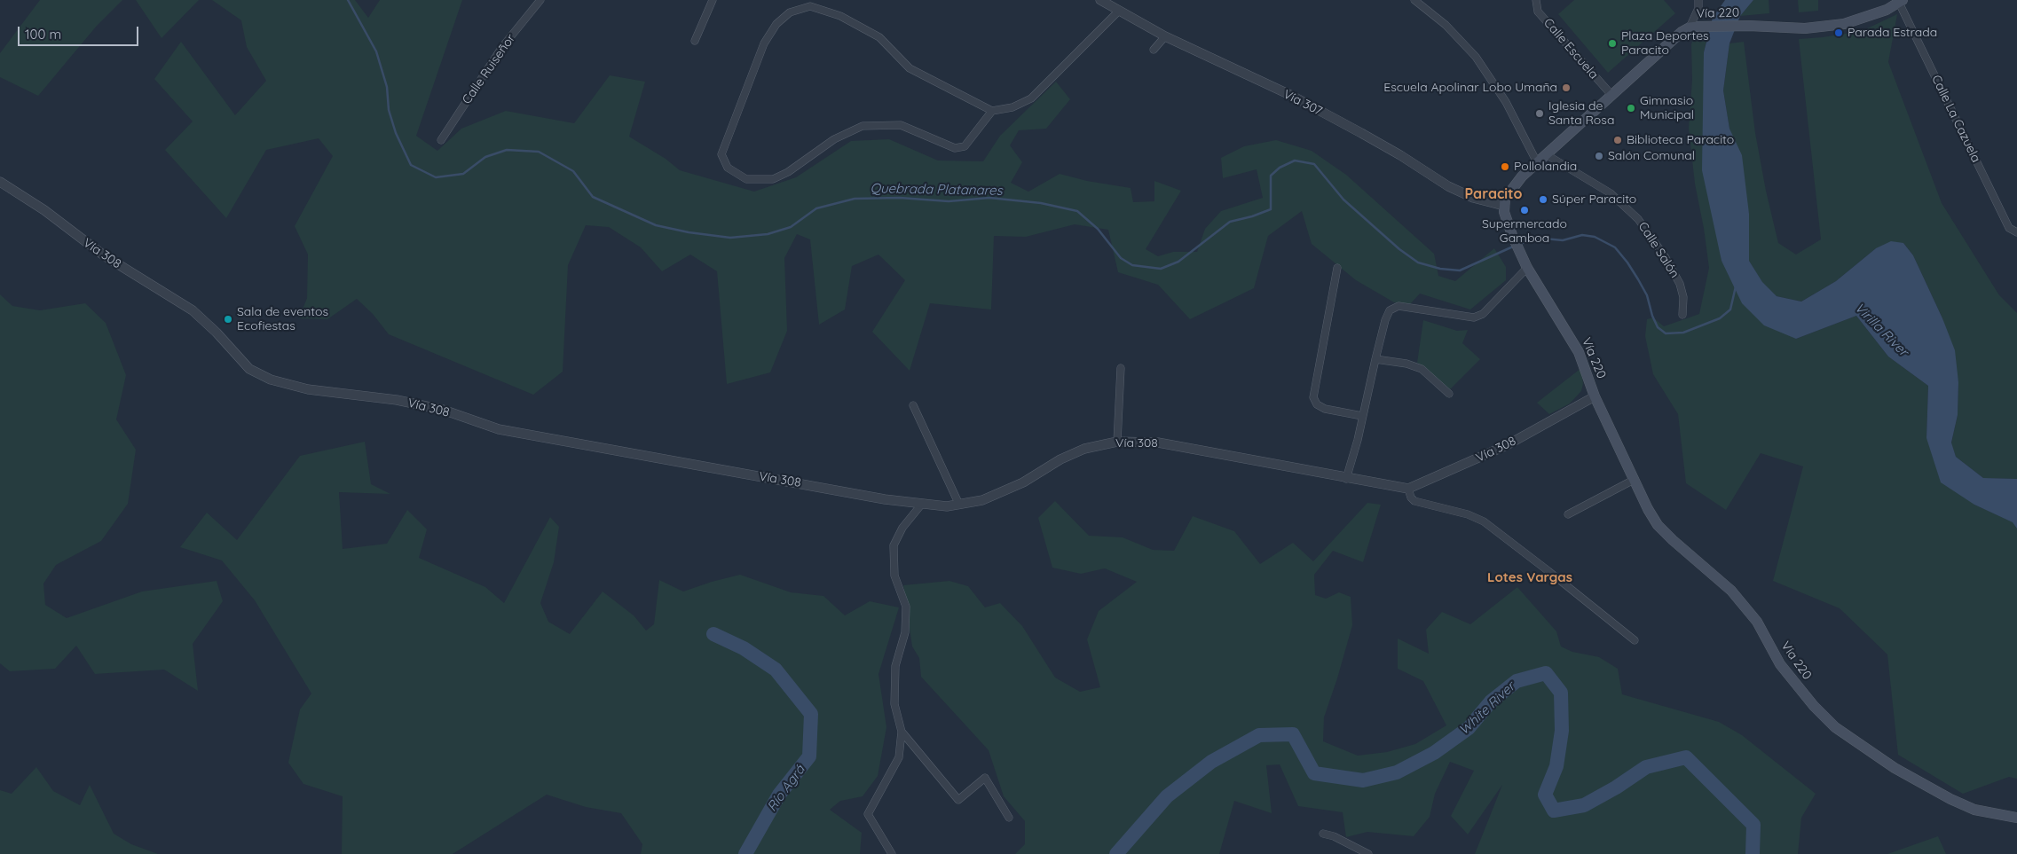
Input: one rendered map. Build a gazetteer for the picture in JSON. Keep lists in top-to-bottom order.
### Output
{
  "streets": {
    "main road": ["Vía 220"],
    "street": [
      "Calle Escuela",
      "Calle Ruiseñor",
      "Vía 307",
      "Calle La Cazuela",
      "Calle Salón",
      "Vía 308"
    ]
  },
  "crossings": [
    ["Vía 220", "Calle Escuela"],
    ["Vía 220", "Vía 307"],
    ["Vía 220", "Calle La Cazuela"],
    ["Vía 220", "Calle Salón"],
    ["Vía 220", "Vía 308"]
  ],
  "districts": ["Paracito", "Lotes Vargas"],
  "water": [
    "Quebrada Platanares",
    "Virilla River",
    "White River",
    "Río Agrá"
  ],
  "places": [
    "Parada Estrada",
    "Plaza Deportes Paracito",
    "Escuela Apolinar Lobo Umaña",
    "Gimnasio Municipal",
    "Iglesia de Santa Rosa",
    "Biblioteca Paracito",
    "Salón Comunal",
    "Pollolandia",
    "Súper Paracito",
    "Supermercado Gamboa",
    "Sala de eventos Ecofiestas"
  ],
  "scale_bar": "100 m"
}
